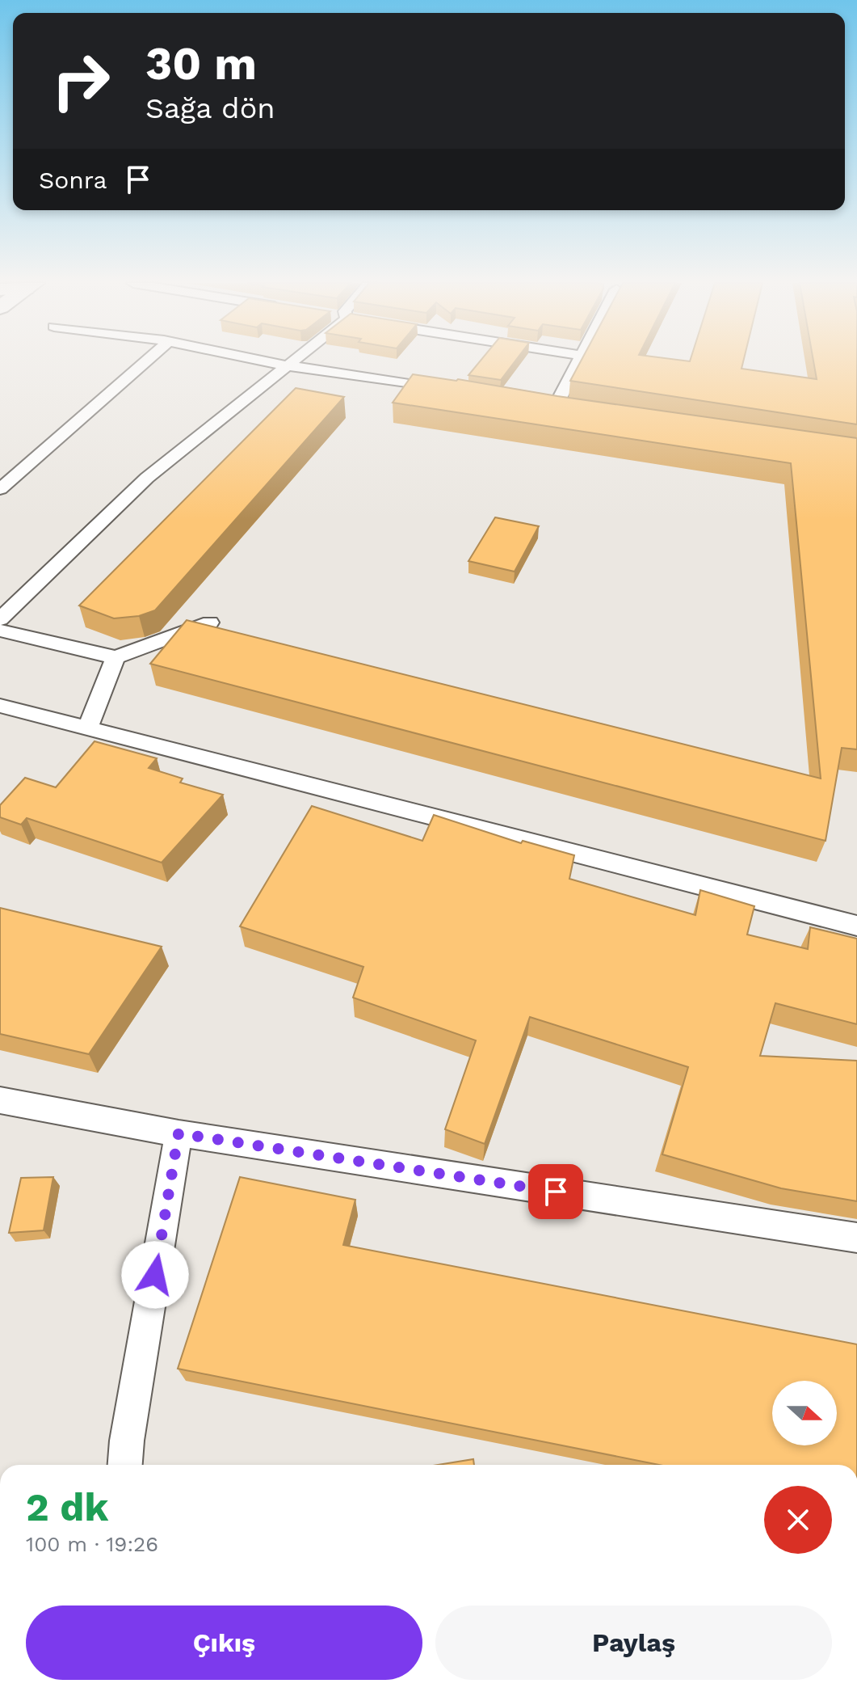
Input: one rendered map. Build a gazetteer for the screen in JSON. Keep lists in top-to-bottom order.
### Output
{
  "north": "right",
  "page": {
    "turn": ["30 m", "Sağa dön"],
    "then": "Sonra",
    "heading": ["2 dk", "100 m · 19:26"],
    "buttons": ["Çıkış", "Paylaş"]
  }
}
